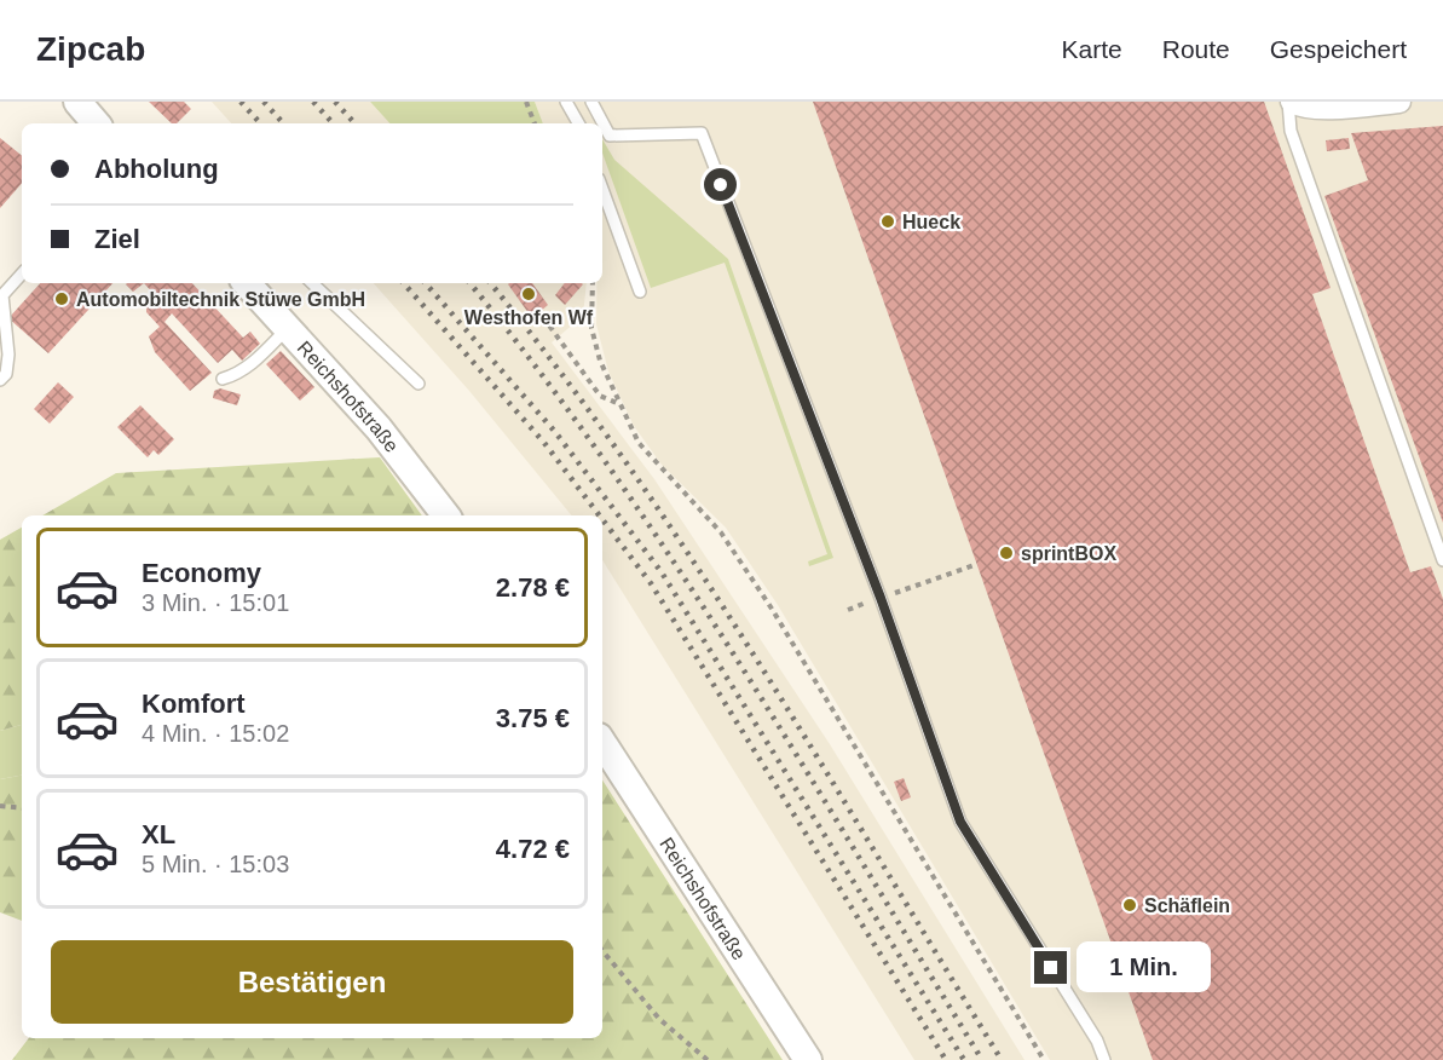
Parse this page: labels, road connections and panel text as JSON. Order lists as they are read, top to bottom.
{
  "streets": {
    "street": ["Reichshofstraße"]
  },
  "places": [
    "Hueck",
    "Westhofen Wf",
    "Automobiltechnik Stüwe GmbH",
    "sprintBOX",
    "Schäflein"
  ],
  "page": {
    "header": "Zipcab",
    "nav": ["Karte", "Route", "Gespeichert"],
    "banner": ["Abholung", "Ziel"],
    "list": [
      {
        "name": "Economy",
        "note": "3 Min. · 15:01",
        "value": "2.78 €"
      },
      {
        "name": "Komfort",
        "note": "4 Min. · 15:02",
        "value": "3.75 €"
      },
      {
        "name": "XL",
        "note": "5 Min. · 15:03",
        "value": "4.72 €"
      }
    ],
    "buttons": "Bestätigen",
    "bubble": "1 Min."
  }
}
